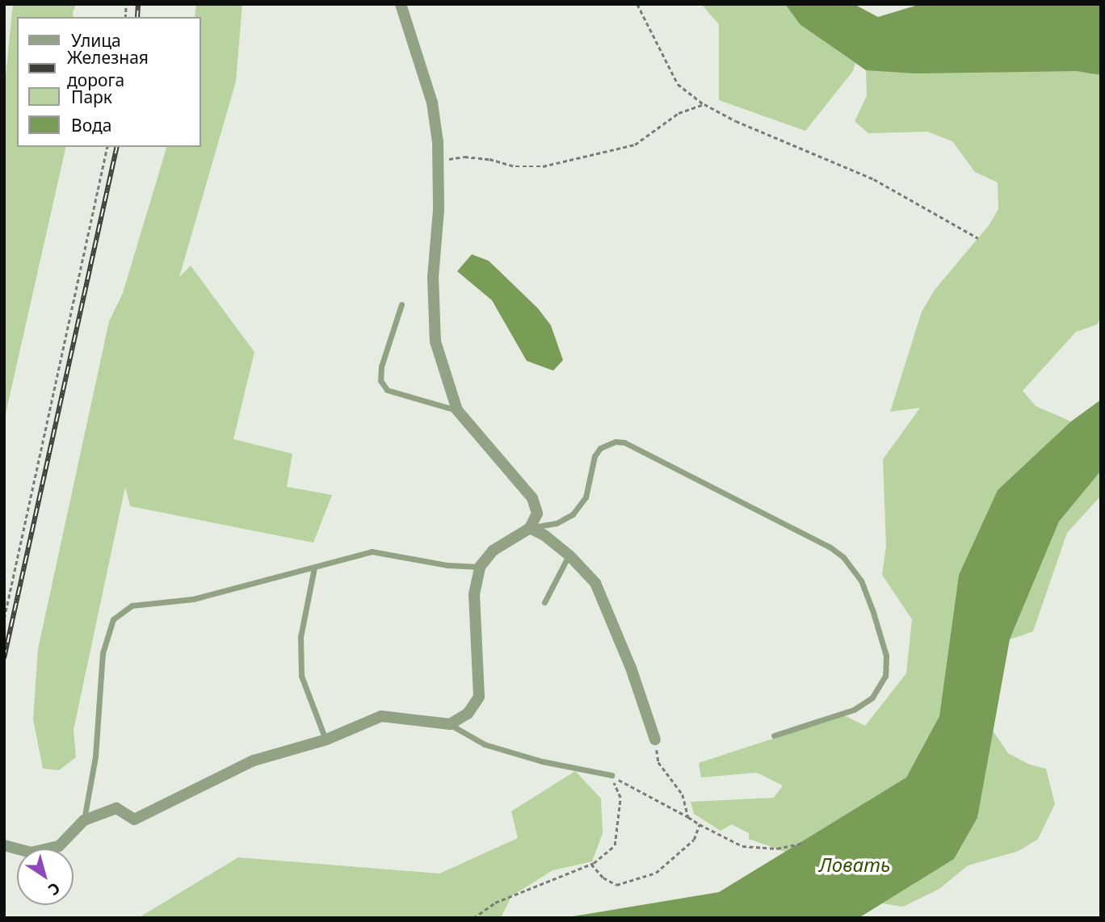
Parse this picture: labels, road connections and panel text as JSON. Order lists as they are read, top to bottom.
{
  "water": ["Ловать"],
  "legend": [
    "Улица",
    "Железная дорога",
    "Парк",
    "Вода"
  ],
  "north": "bottom right"
}
